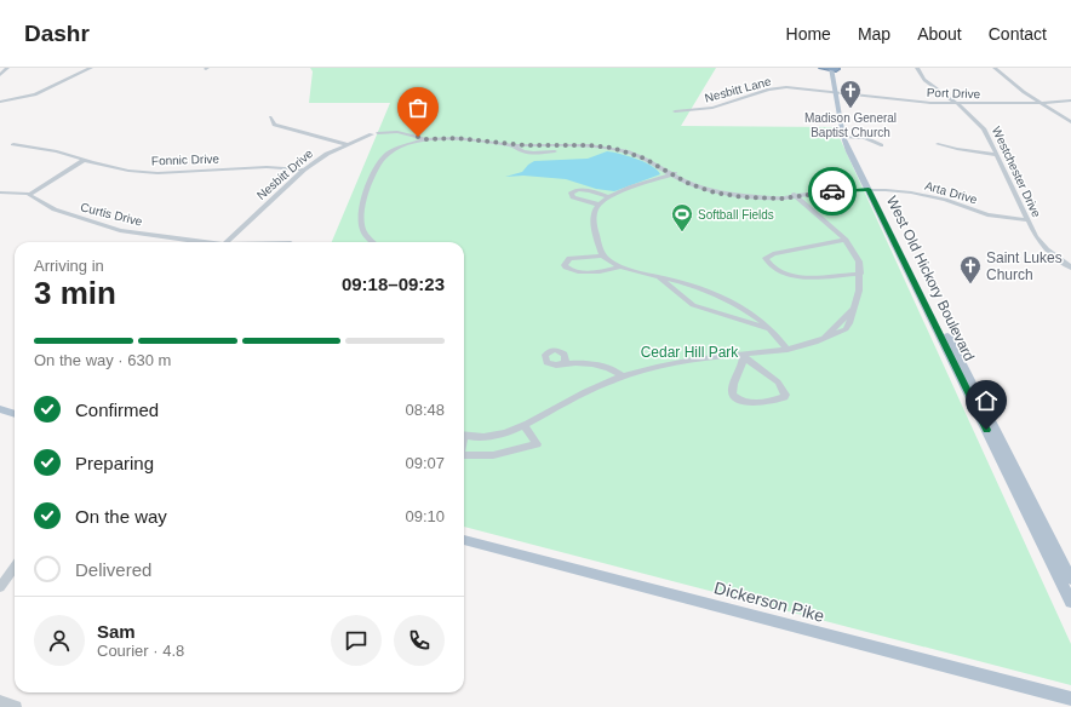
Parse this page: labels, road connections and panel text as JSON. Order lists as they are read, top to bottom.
{
  "streets": {
    "main road": ["West Old Hickory Boulevard", "Dickerson Pike"],
    "street": [
      "Nesbitt Lane",
      "Port Drive",
      "Fonnic Drive",
      "Westchester Drive",
      "Nesbitt Drive",
      "Arta Drive",
      "Curtis Drive"
    ]
  },
  "crossings": [
    ["Nesbitt Lane", "Port Drive"],
    ["Nesbitt Lane", "West Old Hickory Boulevard"],
    ["Port Drive", "Westchester Drive"],
    ["Port Drive", "West Old Hickory Boulevard"],
    ["Fonnic Drive", "Nesbitt Drive"],
    ["Westchester Drive", "Arta Drive"],
    ["Nesbitt Drive", "Arta Drive"],
    ["Nesbitt Drive", "West Old Hickory Boulevard"],
    ["Arta Drive", "West Old Hickory Boulevard"]
  ],
  "parks": ["Cedar Hill Park"],
  "places": {
    "church": ["Madison General Baptist Church", "Saint Lukes Church"],
    "sports": ["Softball Fields"]
  },
  "page": {
    "header": "Dashr",
    "nav": [
      "Home",
      "Map",
      "About",
      "Contact"
    ],
    "heading": ["3 min", "Arriving in", "09:18–09:23"],
    "panel": ["Sam", "Courier · 4.8"],
    "bar": "On the way · 630 m",
    "list": [
      ["Confirmed", "08:48"],
      ["Preparing", "09:07"],
      ["On the way", "09:10"],
      "Delivered"
    ]
  }
}
